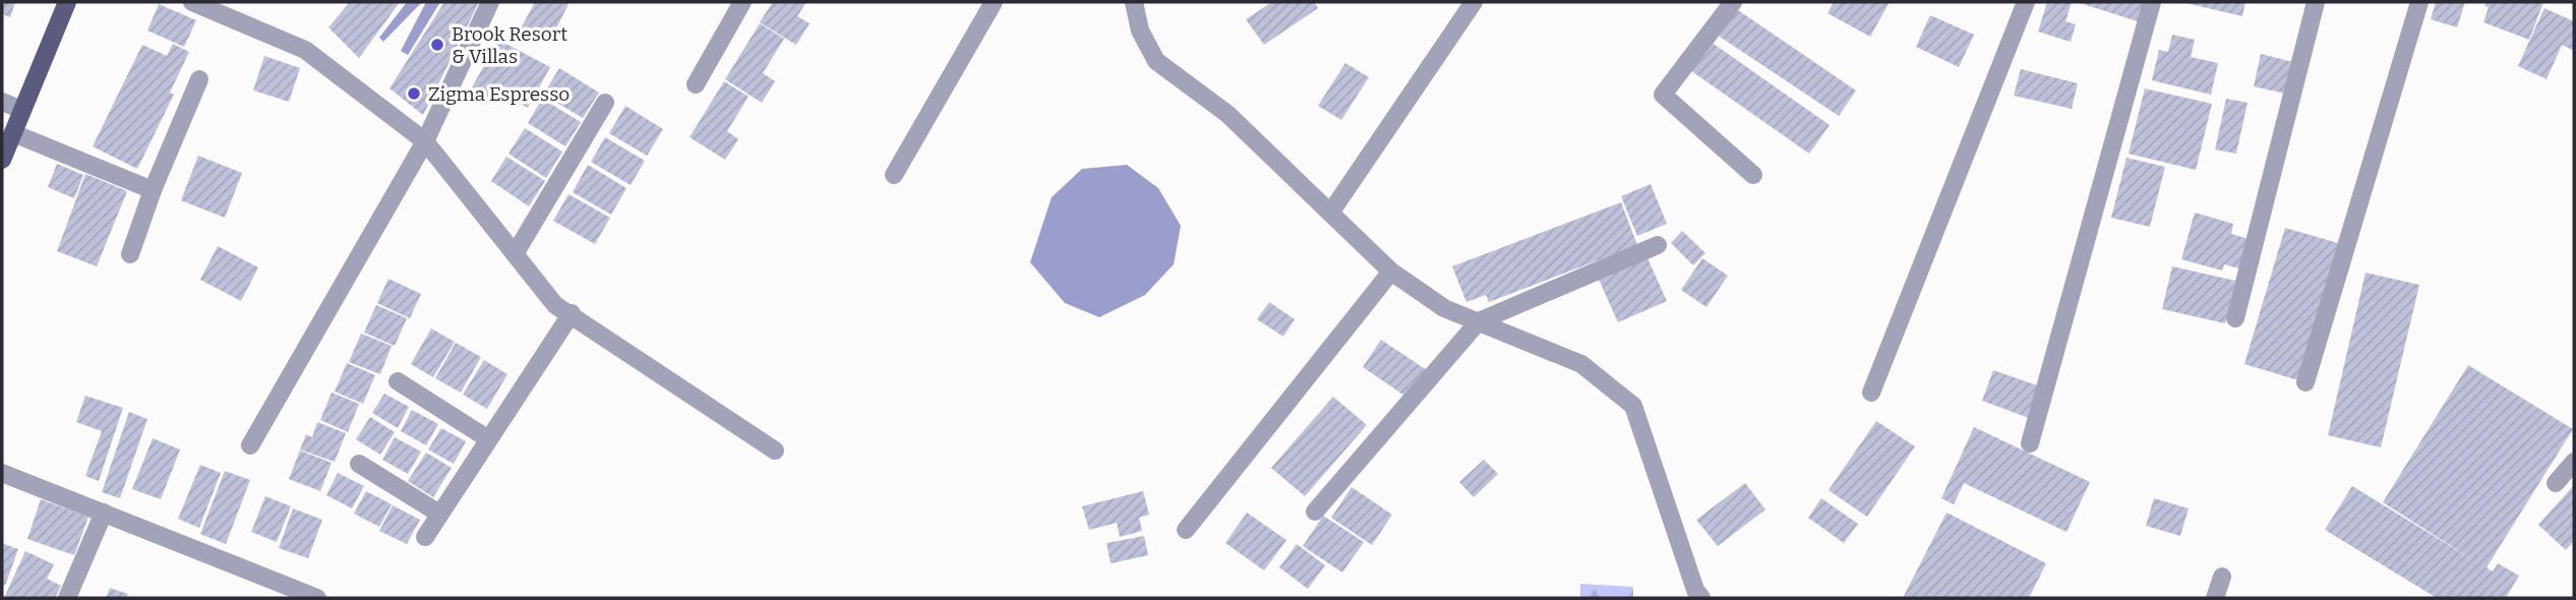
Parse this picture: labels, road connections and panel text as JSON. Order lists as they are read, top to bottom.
{
  "places": ["Brook Resort & Villas", "Zigma Espresso"]
}
